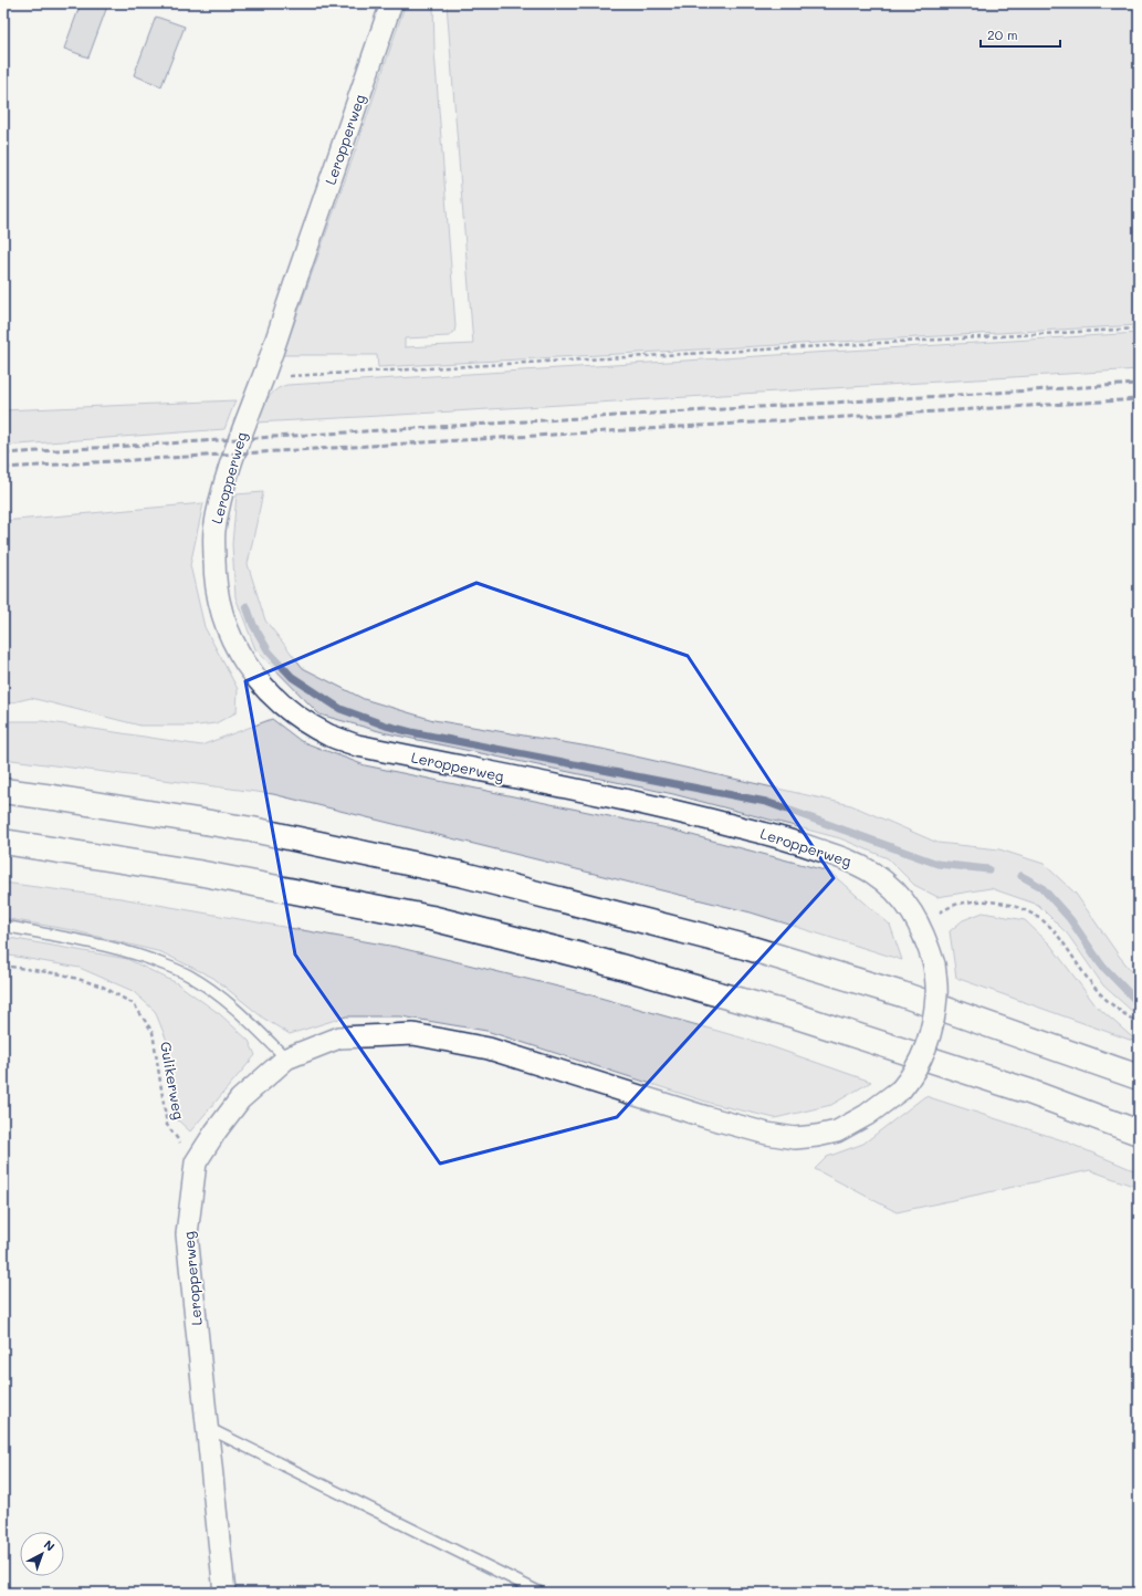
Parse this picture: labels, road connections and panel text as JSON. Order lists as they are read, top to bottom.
{
  "streets": {
    "street": ["Leropperweg"],
    "path": ["Gulikerweg"]
  },
  "crossings": [
    ["Leropperweg", "Gulikerweg"]
  ],
  "scale_bar": "20 m",
  "north": "top right"
}
